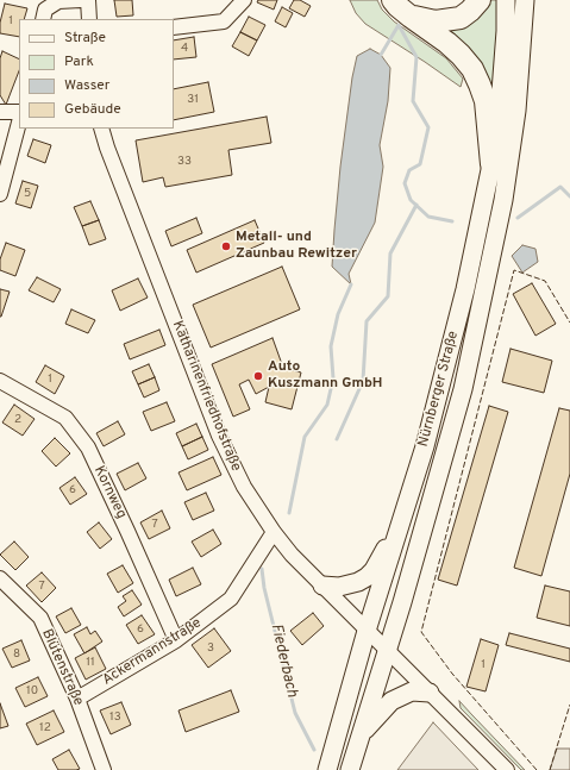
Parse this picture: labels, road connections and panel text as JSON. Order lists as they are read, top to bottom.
{
  "streets": {
    "main road": ["Nürnberger Straße"],
    "street": [
      "Katharinenfriedhofstraße",
      "Kornweg",
      "Ackermannstraße",
      "Blütenstraße"
    ]
  },
  "crossings": [
    ["Nürnberger Straße", "Katharinenfriedhofstraße"],
    ["Katharinenfriedhofstraße", "Ackermannstraße"],
    ["Kornweg", "Ackermannstraße"],
    ["Ackermannstraße", "Blütenstraße"]
  ],
  "water": ["Fiederbach"],
  "places": ["Metall- und Zaunbau Rewitzer", "Auto Kuszmann GmbH"],
  "house_numbers": [
    "1",
    "4",
    "31",
    "33",
    "5",
    "1",
    "2",
    "6",
    "7",
    "7",
    "6",
    "3",
    "8",
    "11",
    "1",
    "10",
    "13",
    "12"
  ],
  "legend": [
    "Straße",
    "Park",
    "Wasser",
    "Gebäude"
  ]
}
